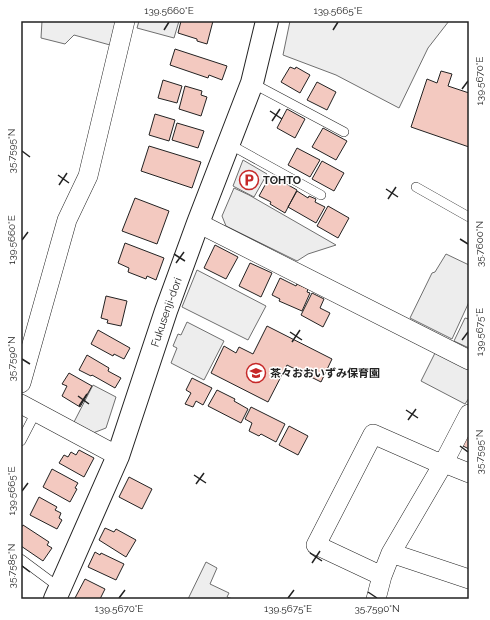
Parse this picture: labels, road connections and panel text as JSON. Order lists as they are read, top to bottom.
{
  "streets": {
    "street": ["Fukusenji-dori"]
  },
  "places": {
    "parking": ["TOHTO"],
    "school or university": ["茶々おおいずみ保育園"]
  },
  "coordinates": [
    "139.5660°E",
    "139.5665°E",
    "139.5670°E",
    "35.7595°N",
    "35.7600°N",
    "139.5675°E",
    "35.7590°N",
    "35.7585°N"
  ]
}
